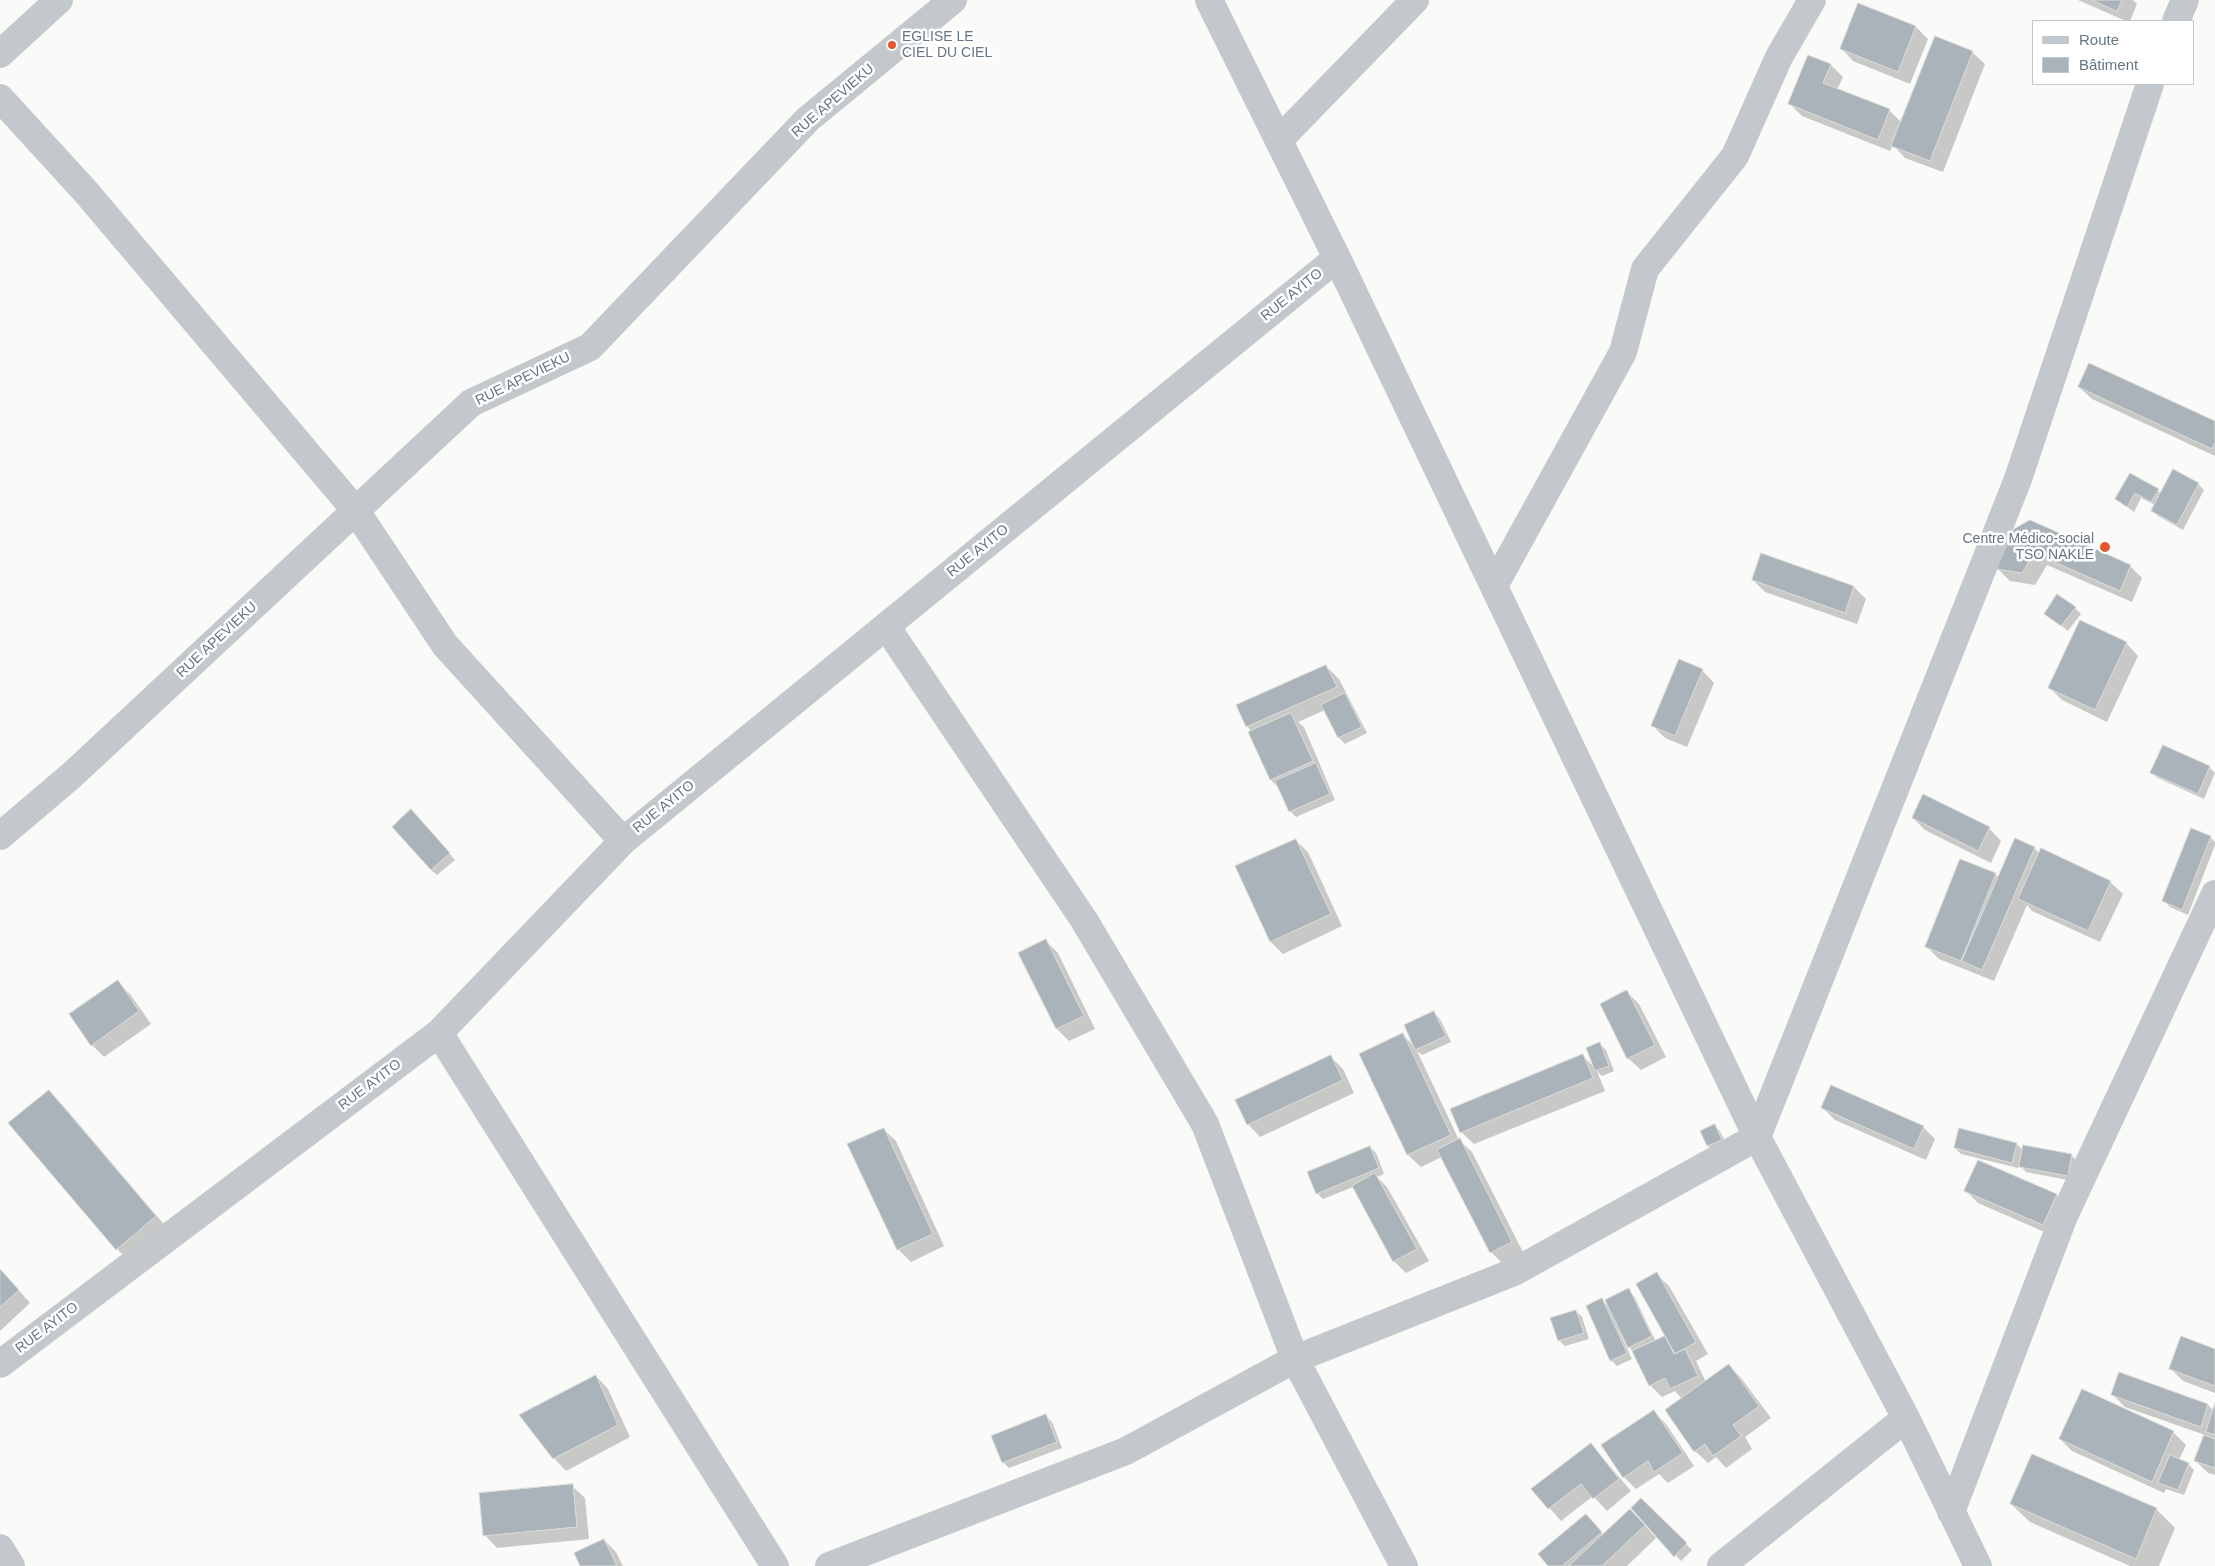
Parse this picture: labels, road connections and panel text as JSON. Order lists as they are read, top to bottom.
{
  "streets": {
    "street": ["RUE APEVIEKU", "RUE AYITO"]
  },
  "places": ["EGLISE LE CIEL DU CIEL", "Centre Médico-social TSO NAKLE"],
  "legend": ["Route", "Bâtiment"]
}
